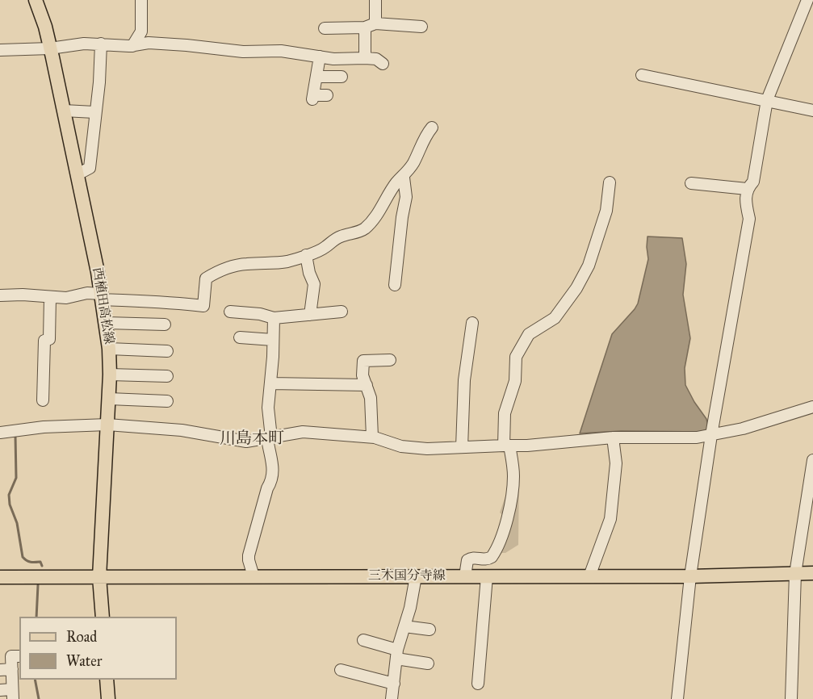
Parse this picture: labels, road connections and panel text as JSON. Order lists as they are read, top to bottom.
{
  "streets": {
    "main road": ["西植田高松線", "三木国分寺線"]
  },
  "crossings": [
    ["西植田高松線", "三木国分寺線"]
  ],
  "districts": ["川島本町"],
  "legend": ["Road", "Water"]
}
